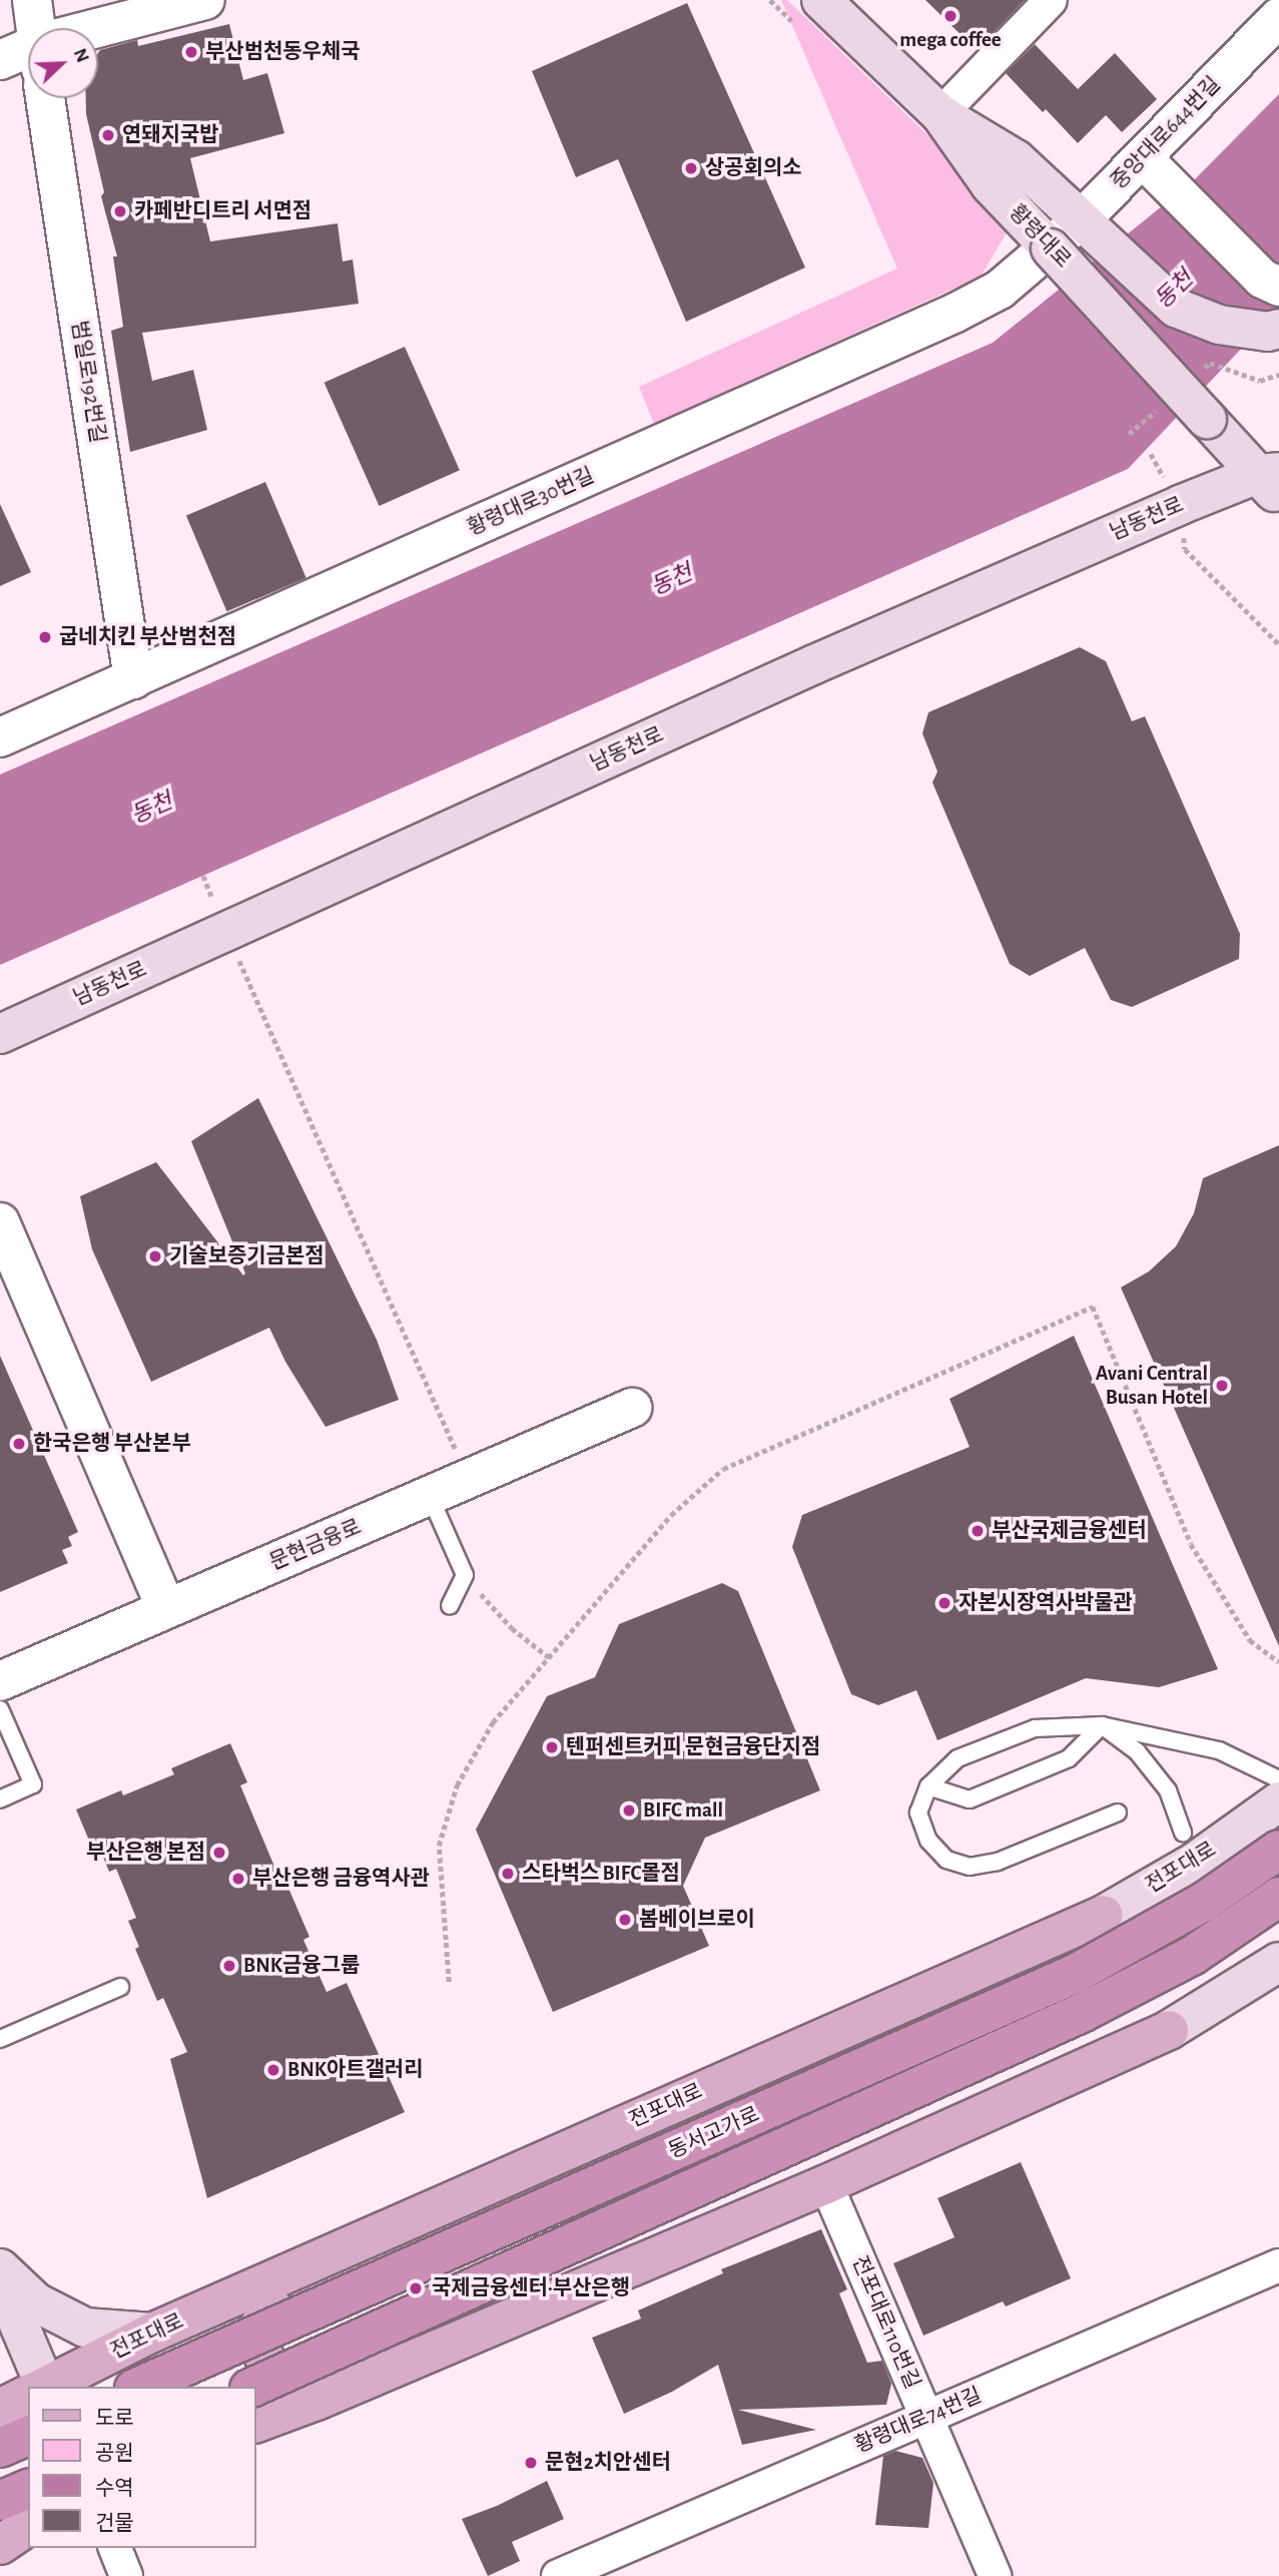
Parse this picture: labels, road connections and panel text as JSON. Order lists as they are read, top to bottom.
{
  "streets": {
    "highway": ["동서고가로"],
    "main road": ["황령대로", "남동천로", "전포대로"],
    "street": [
      "중앙대로644번길",
      "범일로192번길",
      "황령대로30번길",
      "문현금융로",
      "전포대로110번길",
      "황령대로74번길"
    ]
  },
  "crossings": [
    ["중앙대로644번길", "황령대로"],
    ["중앙대로644번길", "황령대로30번길"],
    ["황령대로", "황령대로30번길"],
    ["황령대로", "남동천로"],
    ["범일로192번길", "황령대로30번길"],
    ["전포대로110번길", "황령대로74번길"]
  ],
  "water": ["동천"],
  "places": [
    "mega coffee",
    "부산범천동우체국",
    "연돼지국밥",
    "상공회의소",
    "카페반디트리 서면점",
    "굽네치킨 부산범천점",
    "기술보증기금본점",
    "Avani Central Busan Hotel",
    "한국은행 부산본부",
    "부산국제금융센터",
    "자본시장역사박물관",
    "텐퍼센트커피 문현금융단지점",
    "BIFC mall",
    "부산은행 본점",
    "스타벅스 BIFC몰점",
    "부산은행 금융역사관",
    "봄베이브로이",
    "BNK금융그룹",
    "BNK아트갤러리",
    "국제금융센터·부산은행",
    "문현2치안센터"
  ],
  "legend": [
    "도로",
    "공원",
    "수역",
    "건물"
  ],
  "north": "top right"
}
